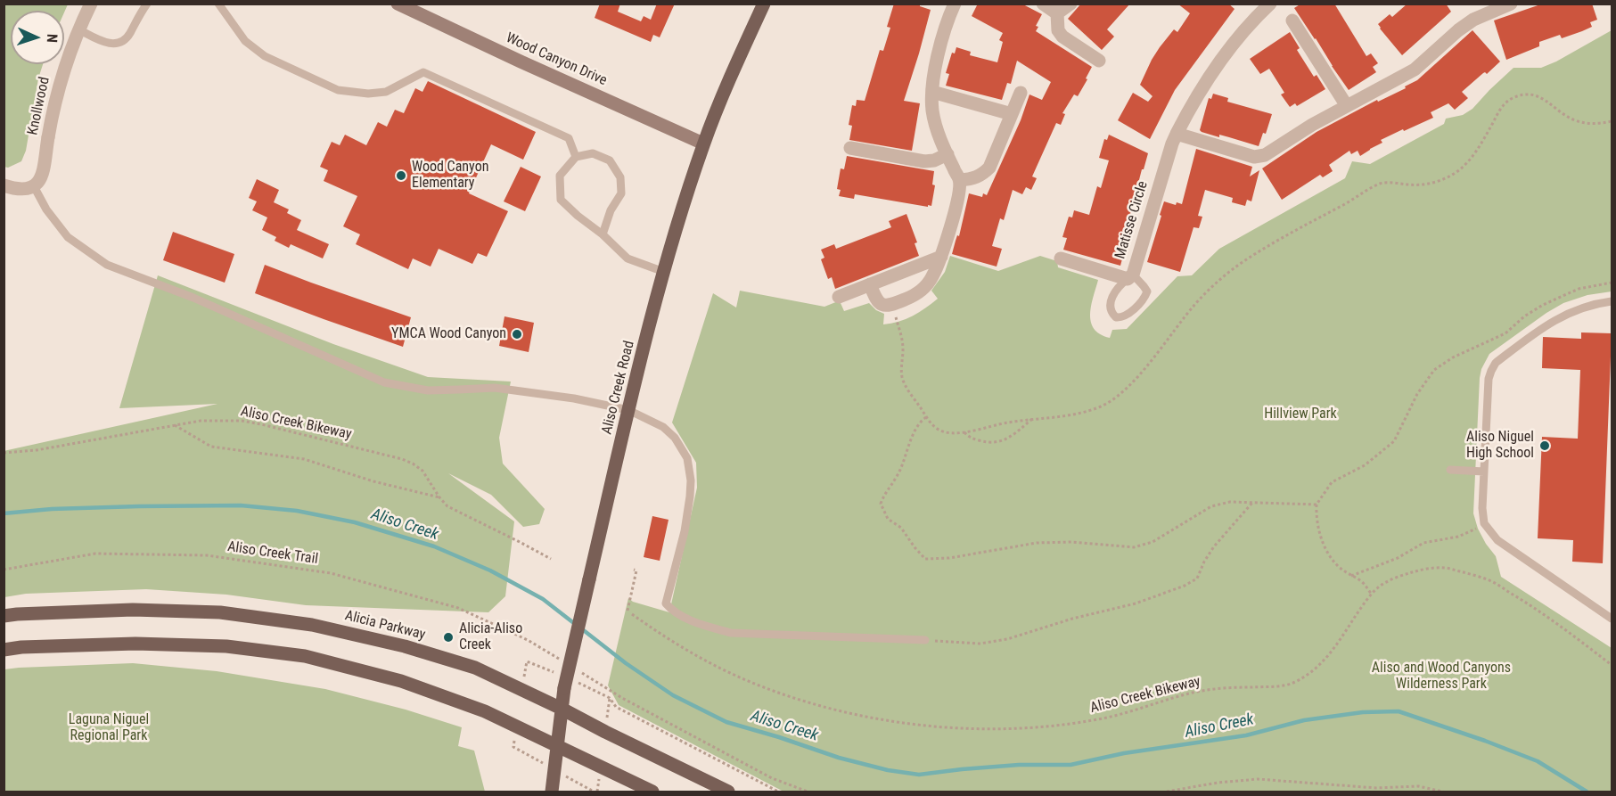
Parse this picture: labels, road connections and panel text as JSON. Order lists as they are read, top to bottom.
{
  "streets": {
    "main road": ["Wood Canyon Drive", "Aliso Creek Road", "Alicia Parkway"],
    "street": ["Knollwood", "Matisse Circle"],
    "path": ["Aliso Creek Bikeway", "Aliso Creek Trail"]
  },
  "crossings": [
    ["Wood Canyon Drive", "Aliso Creek Road"],
    ["Aliso Creek Road", "Alicia Parkway"]
  ],
  "water": ["Aliso Creek"],
  "parks": ["Hillview Park", "Aliso and Wood Canyons Wilderness Park", "Laguna Niguel Regional Park"],
  "places": [
    "Wood Canyon Elementary",
    "YMCA Wood Canyon",
    "Aliso Niguel High School",
    "Alicia-Aliso Creek"
  ],
  "north": "right"
}
